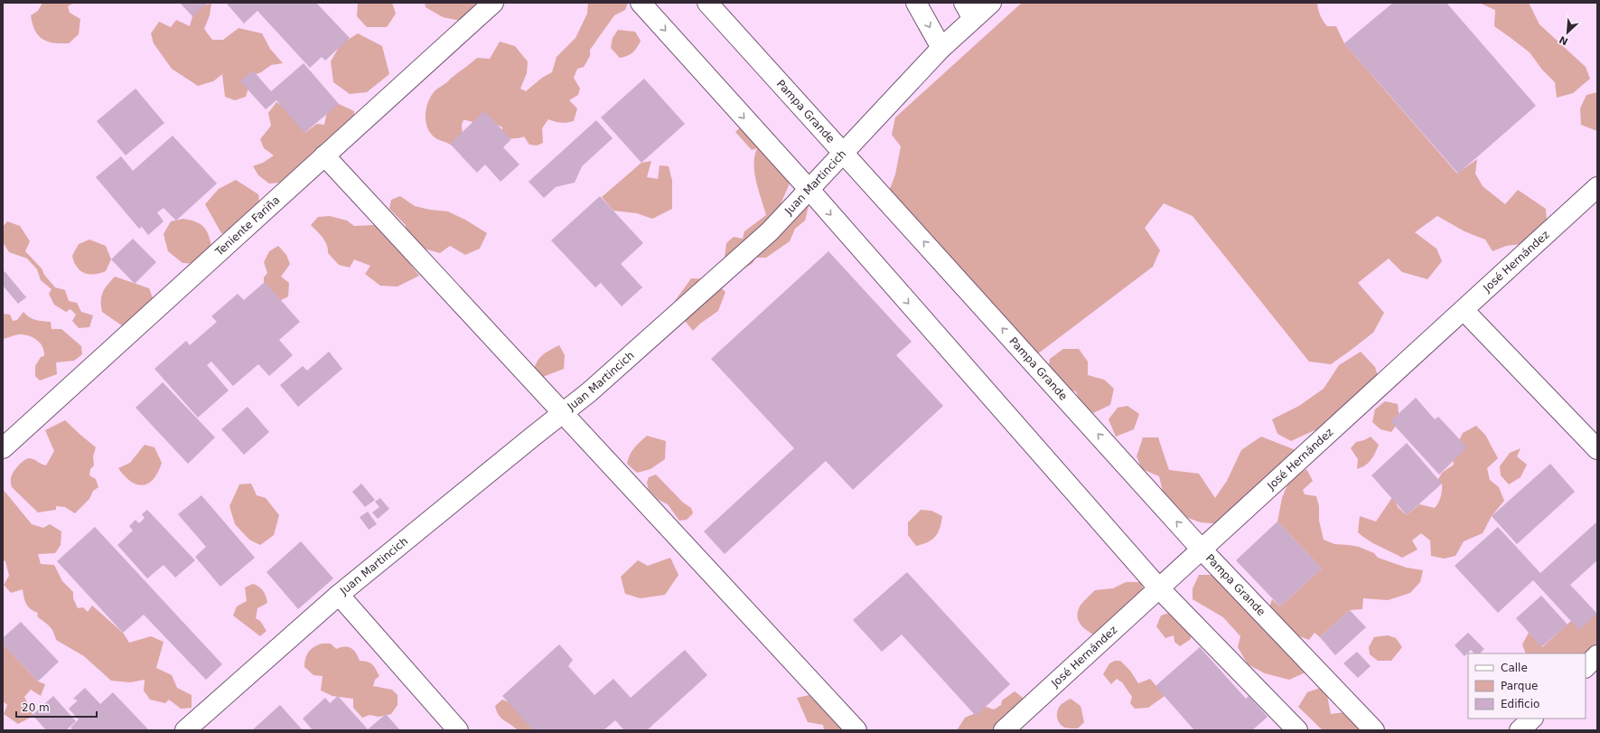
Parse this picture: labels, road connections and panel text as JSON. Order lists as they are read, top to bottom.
{
  "streets": {
    "street": [
      "Pampa Grande",
      "Juan Martincich",
      "Teniente Fariña",
      "José Hernández"
    ]
  },
  "crossings": [
    ["Pampa Grande", "Juan Martincich"],
    ["Pampa Grande", "José Hernández"]
  ],
  "legend": ["Calle", "Parque", "Edificio"],
  "scale_bar": "20 m",
  "north": "bottom left"
}
